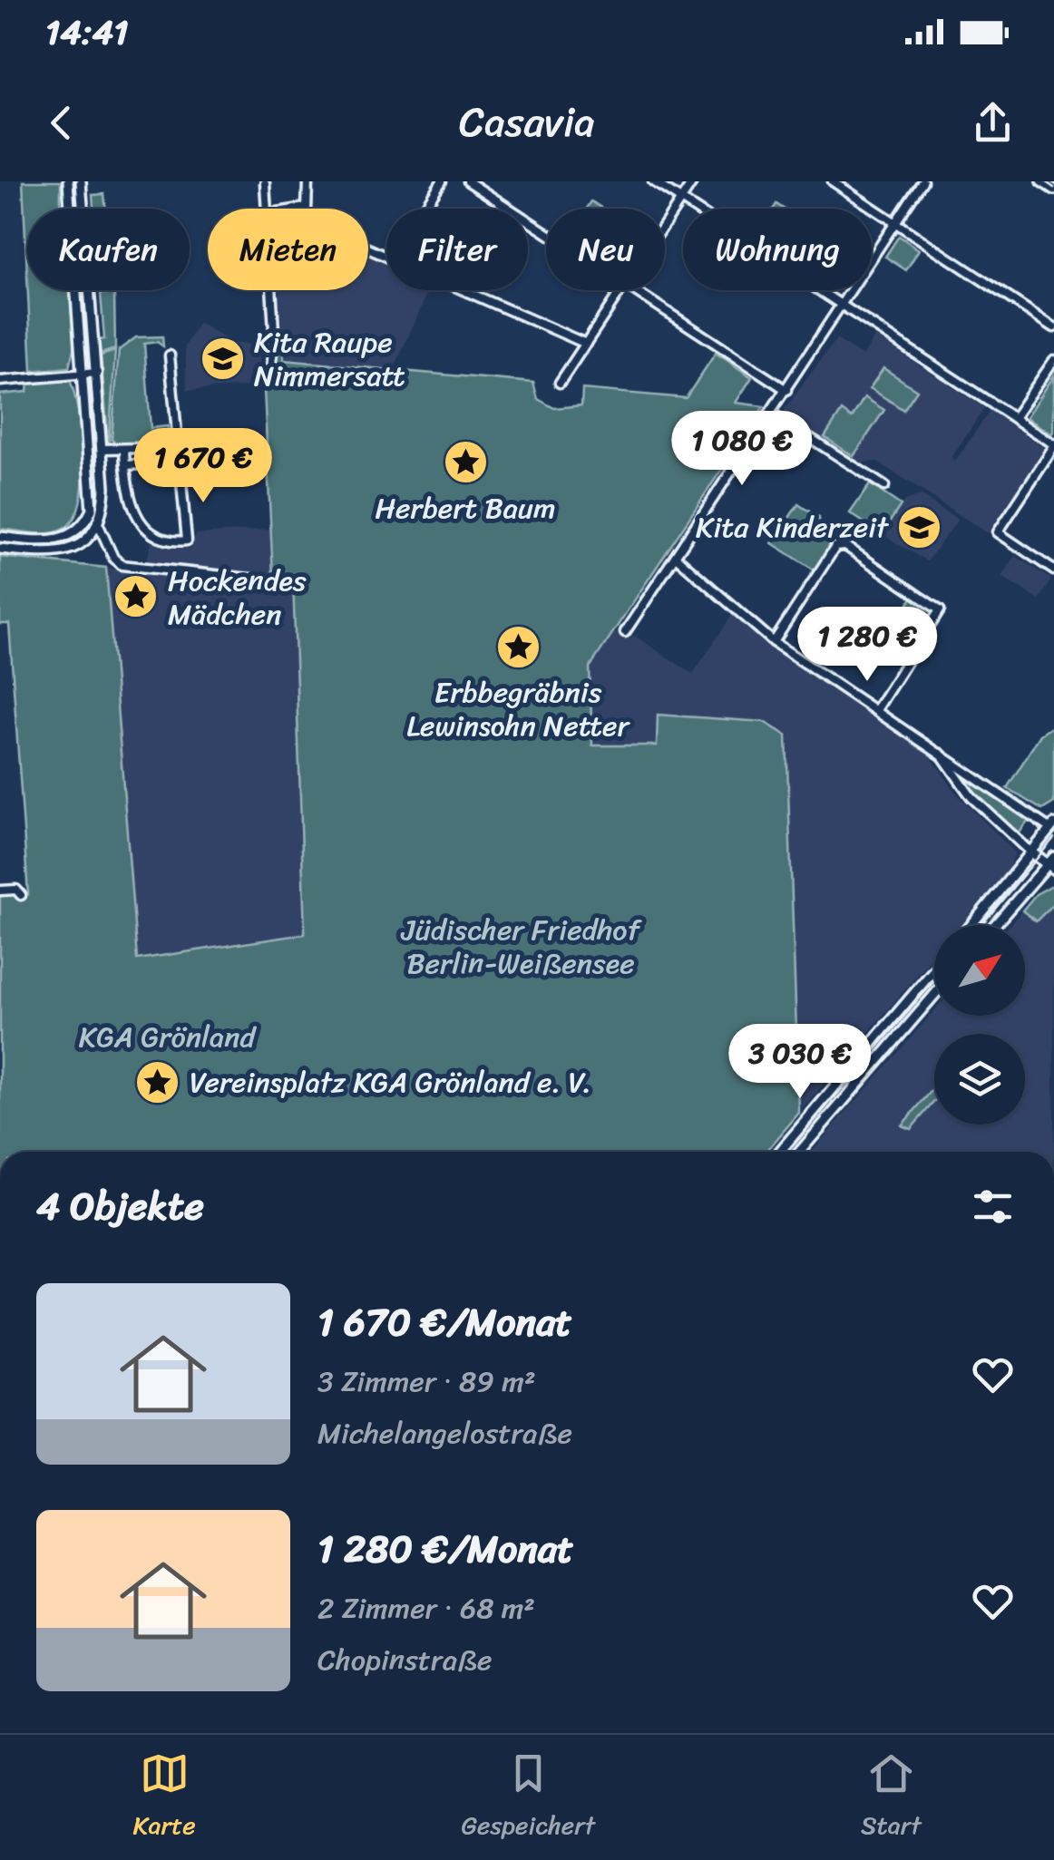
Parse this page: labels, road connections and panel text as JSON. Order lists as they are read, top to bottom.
{
  "parks": ["Jüdischer Friedhof Berlin-Weißensee", "KGA Grönland"],
  "places": {
    "school or university": ["Kita Raupe Nimmersatt", "Kita Kinderzeit"],
    "place": [
      "Herbert Baum",
      "Hockendes Mädchen",
      "Erbbegräbnis Lewinsohn Netter",
      "Vereinsplatz KGA Grönland e. V."
    ]
  },
  "north": "top right",
  "page": {
    "status": "14:41",
    "header": "Casavia",
    "chip": [
      "Kaufen",
      "Mieten",
      "Filter",
      "Neu",
      "Wohnung"
    ],
    "price": [
      "1 080 €",
      "1 670 €",
      "1 280 €",
      "3 030 €"
    ],
    "heading": "4 Objekte",
    "list": [
      {
        "name": "1 670 €/Monat",
        "note": "3 Zimmer · 89 m² · Michelangelostraße"
      },
      {
        "name": "1 280 €/Monat",
        "note": "2 Zimmer · 68 m² · Chopinstraße"
      }
    ],
    "tabs": ["Karte", "Gespeichert", "Start"]
  }
}
